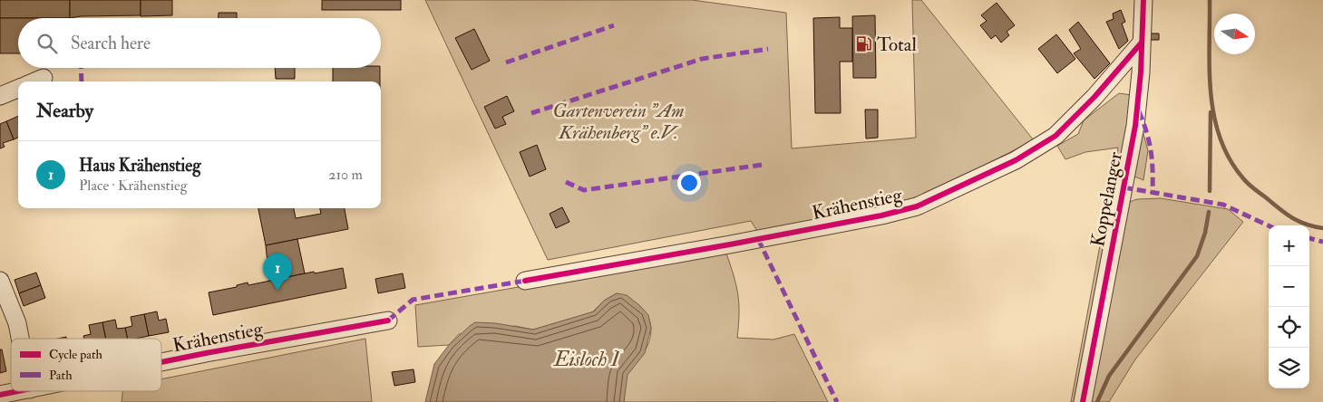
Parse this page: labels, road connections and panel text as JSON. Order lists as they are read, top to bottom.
{
  "streets": {
    "street": ["Koppelanger", "Krähenstieg"]
  },
  "crossings": [
    ["Koppelanger", "Krähenstieg"]
  ],
  "water": ["Eisloch I"],
  "parks": ["Gartenverein \"Am Krähenberg\" e.V."],
  "places": {
    "fuel station": ["Total"]
  },
  "legend": ["Cycle path", "Path"],
  "north": "right",
  "page": {
    "search": "Search here",
    "heading": "Nearby",
    "list": [
      {
        "mark": "1",
        "name": "Haus Krähenstieg",
        "note": "Place · Krähenstieg",
        "value": "210 m"
      }
    ],
    "map_buttons": ["+", "−"],
    "pins": "1"
  }
}
